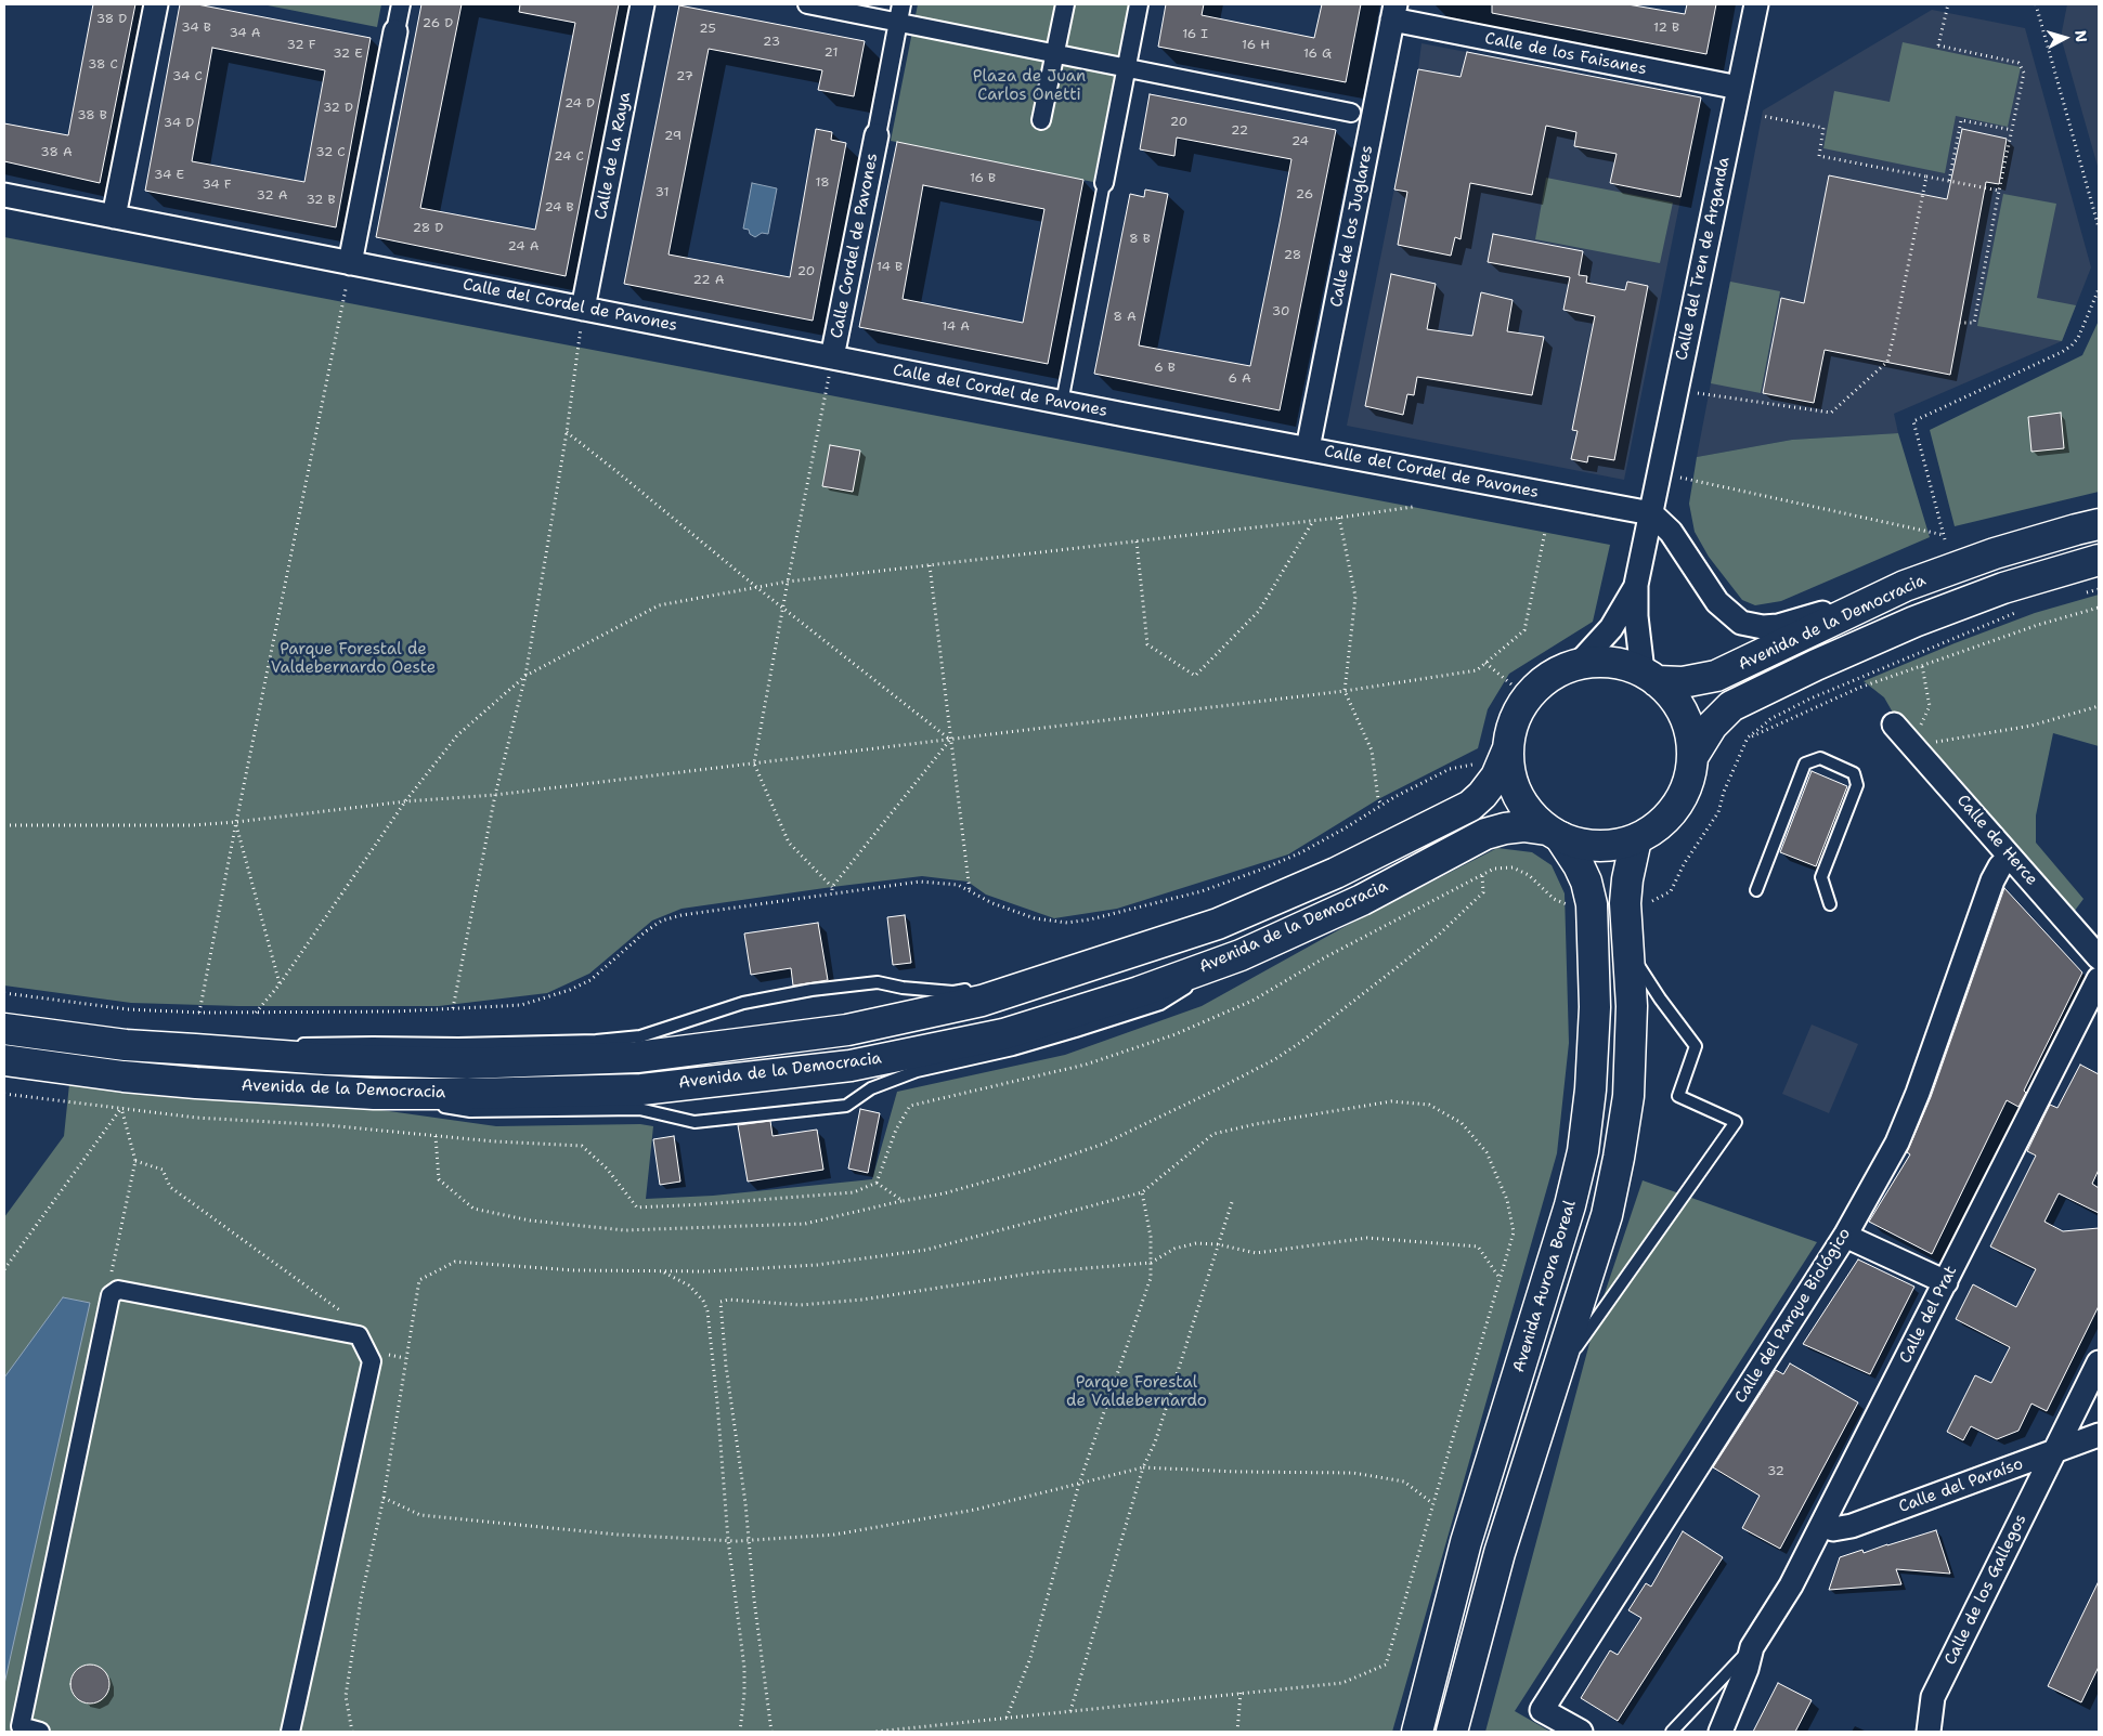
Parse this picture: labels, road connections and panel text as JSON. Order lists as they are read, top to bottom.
{
  "streets": {
    "main road": ["Avenida de la Democracia", "Avenida Aurora Boreal"],
    "street": [
      "Calle de los Faisanes",
      "Calle de la Raya",
      "Calle de los Juglares",
      "Calle Cordel de Pavones",
      "Calle del Tren de Arganda",
      "Calle del Cordel de Pavones",
      "Calle de Herce",
      "Calle del Prat",
      "Calle del Parque Biológico",
      "Calle del Paraíso",
      "Calle de los Gallegos"
    ]
  },
  "crossings": [
    ["Calle de los Faisanes", "Calle de los Juglares"],
    ["Calle de los Faisanes", "Calle del Tren de Arganda"],
    ["Calle de la Raya", "Calle del Cordel de Pavones"],
    ["Calle de los Juglares", "Calle del Cordel de Pavones"],
    ["Calle Cordel de Pavones", "Calle del Cordel de Pavones"],
    ["Calle del Tren de Arganda", "Calle del Cordel de Pavones"],
    ["Calle del Tren de Arganda", "Avenida de la Democracia"],
    ["Calle del Tren de Arganda", "Avenida Aurora Boreal"],
    ["Avenida de la Democracia", "Avenida Aurora Boreal"],
    ["Calle de Herce", "Calle del Parque Biológico"],
    ["Calle del Prat", "Calle del Paraíso"],
    ["Calle del Paraíso", "Calle de los Gallegos"]
  ],
  "parks": ["Plaza de Juan Carlos Onetti", "Parque Forestal de Valdebernardo Oeste", "Parque Forestal de Valdebernardo"],
  "house_numbers": [
    "38 D",
    "26 D",
    "34 B",
    "12 B",
    "25",
    "34 A",
    "16 I",
    "23",
    "32 F",
    "16 H",
    "21",
    "32 E",
    "16 G",
    "38 C",
    "34 C",
    "27",
    "24 D",
    "32 D",
    "38 B",
    "20",
    "34 D",
    "22",
    "29",
    "24",
    "38 A",
    "32 C",
    "24 C",
    "34 E",
    "16 B",
    "18",
    "34 F",
    "31",
    "26",
    "32 A",
    "32 B",
    "24 B",
    "28 D",
    "8 B",
    "24 A",
    "28",
    "14 B",
    "20",
    "22 A",
    "30",
    "8 A",
    "14 A",
    "6 B",
    "6 A",
    "32"
  ],
  "north": "right"
}
